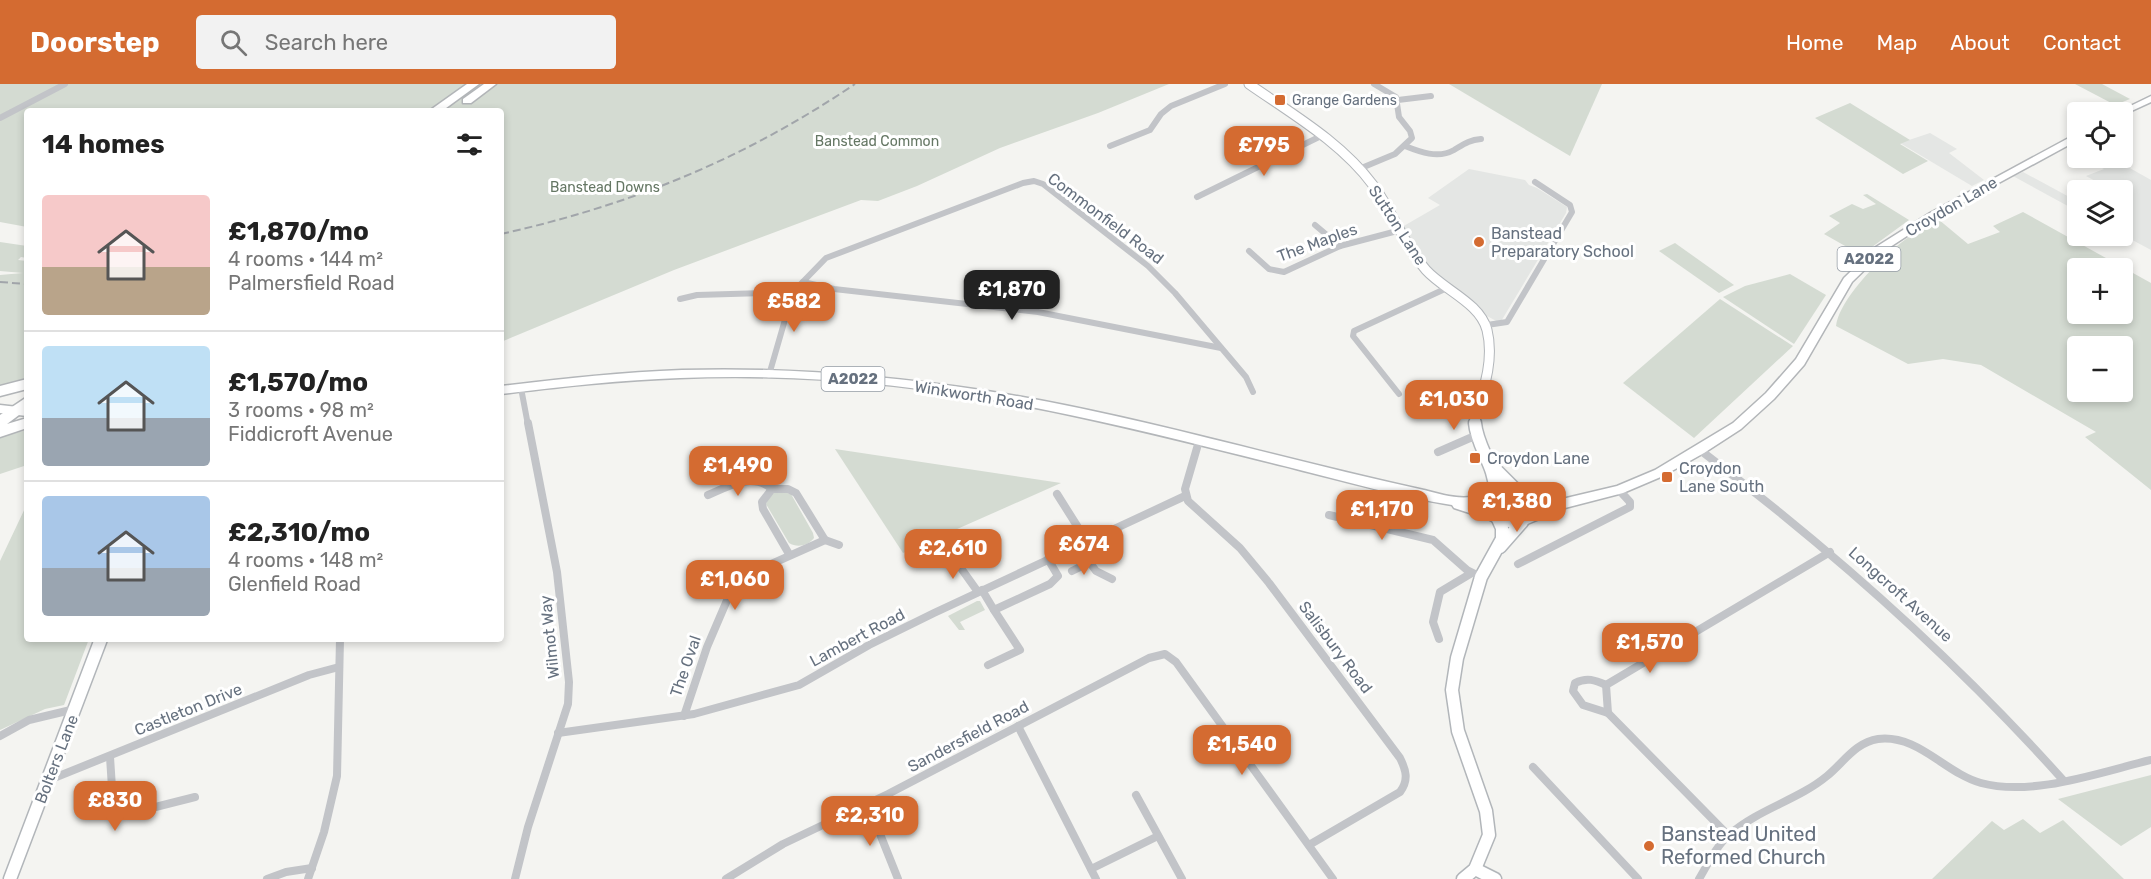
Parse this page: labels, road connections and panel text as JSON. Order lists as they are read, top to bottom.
{
  "streets": {
    "main road": [
      "Croydon Lane",
      "Sutton Lane",
      "A2022",
      "Winkworth Road",
      "Bolters Lane"
    ],
    "street": [
      "Commonfield Road",
      "The Maples",
      "Longcroft Avenue",
      "Wilmot Way",
      "Lambert Road",
      "Salisbury Road",
      "The Oval",
      "Castleton Drive",
      "Sandersfield Road"
    ]
  },
  "crossings": [
    ["Croydon Lane", "Winkworth Road"],
    ["Croydon Lane", "Longcroft Avenue"],
    ["Sutton Lane", "The Maples"],
    ["Winkworth Road", "Wilmot Way"],
    ["Wilmot Way", "Lambert Road"],
    ["Lambert Road", "Salisbury Road"],
    ["Lambert Road", "The Oval"],
    ["Salisbury Road", "Sandersfield Road"],
    ["Castleton Drive", "Bolters Lane"]
  ],
  "parks": ["Banstead Common", "Banstead Downs"],
  "places": {
    "transit": ["Grange Gardens", "Croydon Lane", "Croydon Lane South"],
    "other": ["Banstead Preparatory School", "Banstead United Reformed Church"]
  },
  "page": {
    "header": "Doorstep",
    "search": "Search here",
    "nav": [
      "Home",
      "Map",
      "About",
      "Contact"
    ],
    "map_buttons": ["+", "−"],
    "heading": "14 homes",
    "price": [
      "£795",
      "£1,870",
      "£582",
      "£1,030",
      "£1,490",
      "£1,380",
      "£1,170",
      "£674",
      "£2,610",
      "£1,060",
      "£1,570",
      "£1,540",
      "£830",
      "£2,310"
    ],
    "list": [
      {
        "name": "£1,870/mo",
        "note": "4 rooms · 144 m² · Palmersfield Road"
      },
      {
        "name": "£1,570/mo",
        "note": "3 rooms · 98 m² · Fiddicroft Avenue"
      },
      {
        "name": "£2,310/mo",
        "note": "4 rooms · 148 m² · Glenfield Road"
      }
    ]
  }
}
